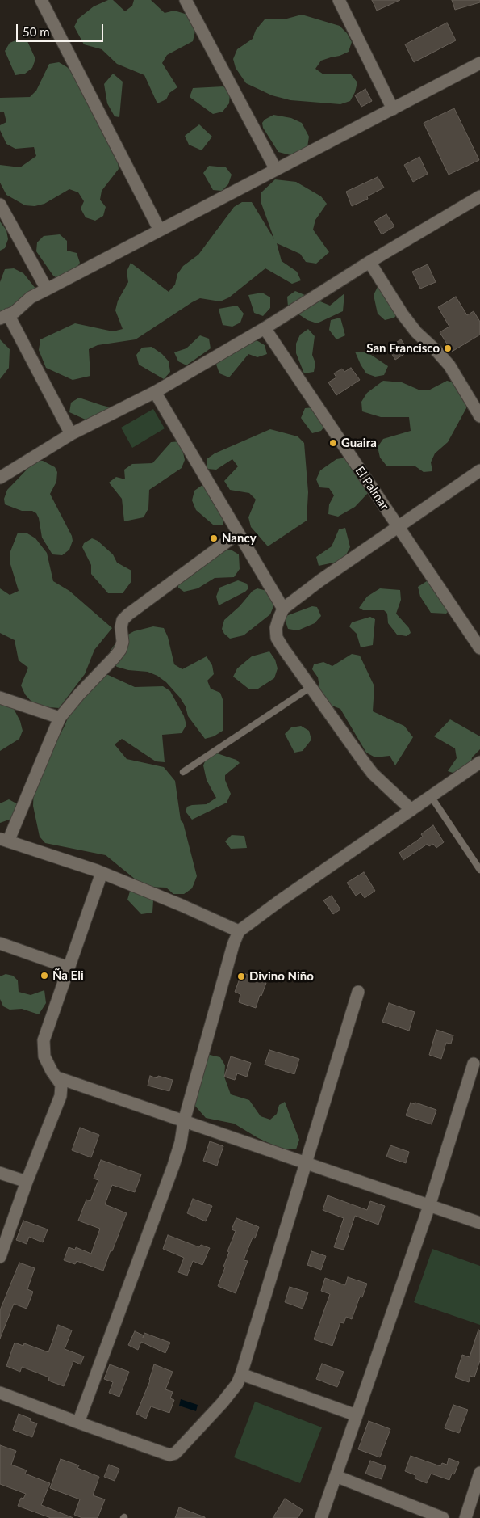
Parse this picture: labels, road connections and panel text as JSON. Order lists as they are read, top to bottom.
{
  "streets": {
    "street": ["El Palmar"]
  },
  "places": [
    "San Francisco",
    "Guaira",
    "Nancy",
    "Ña Eli",
    "Divino Niño"
  ],
  "scale_bar": "50 m"
}
